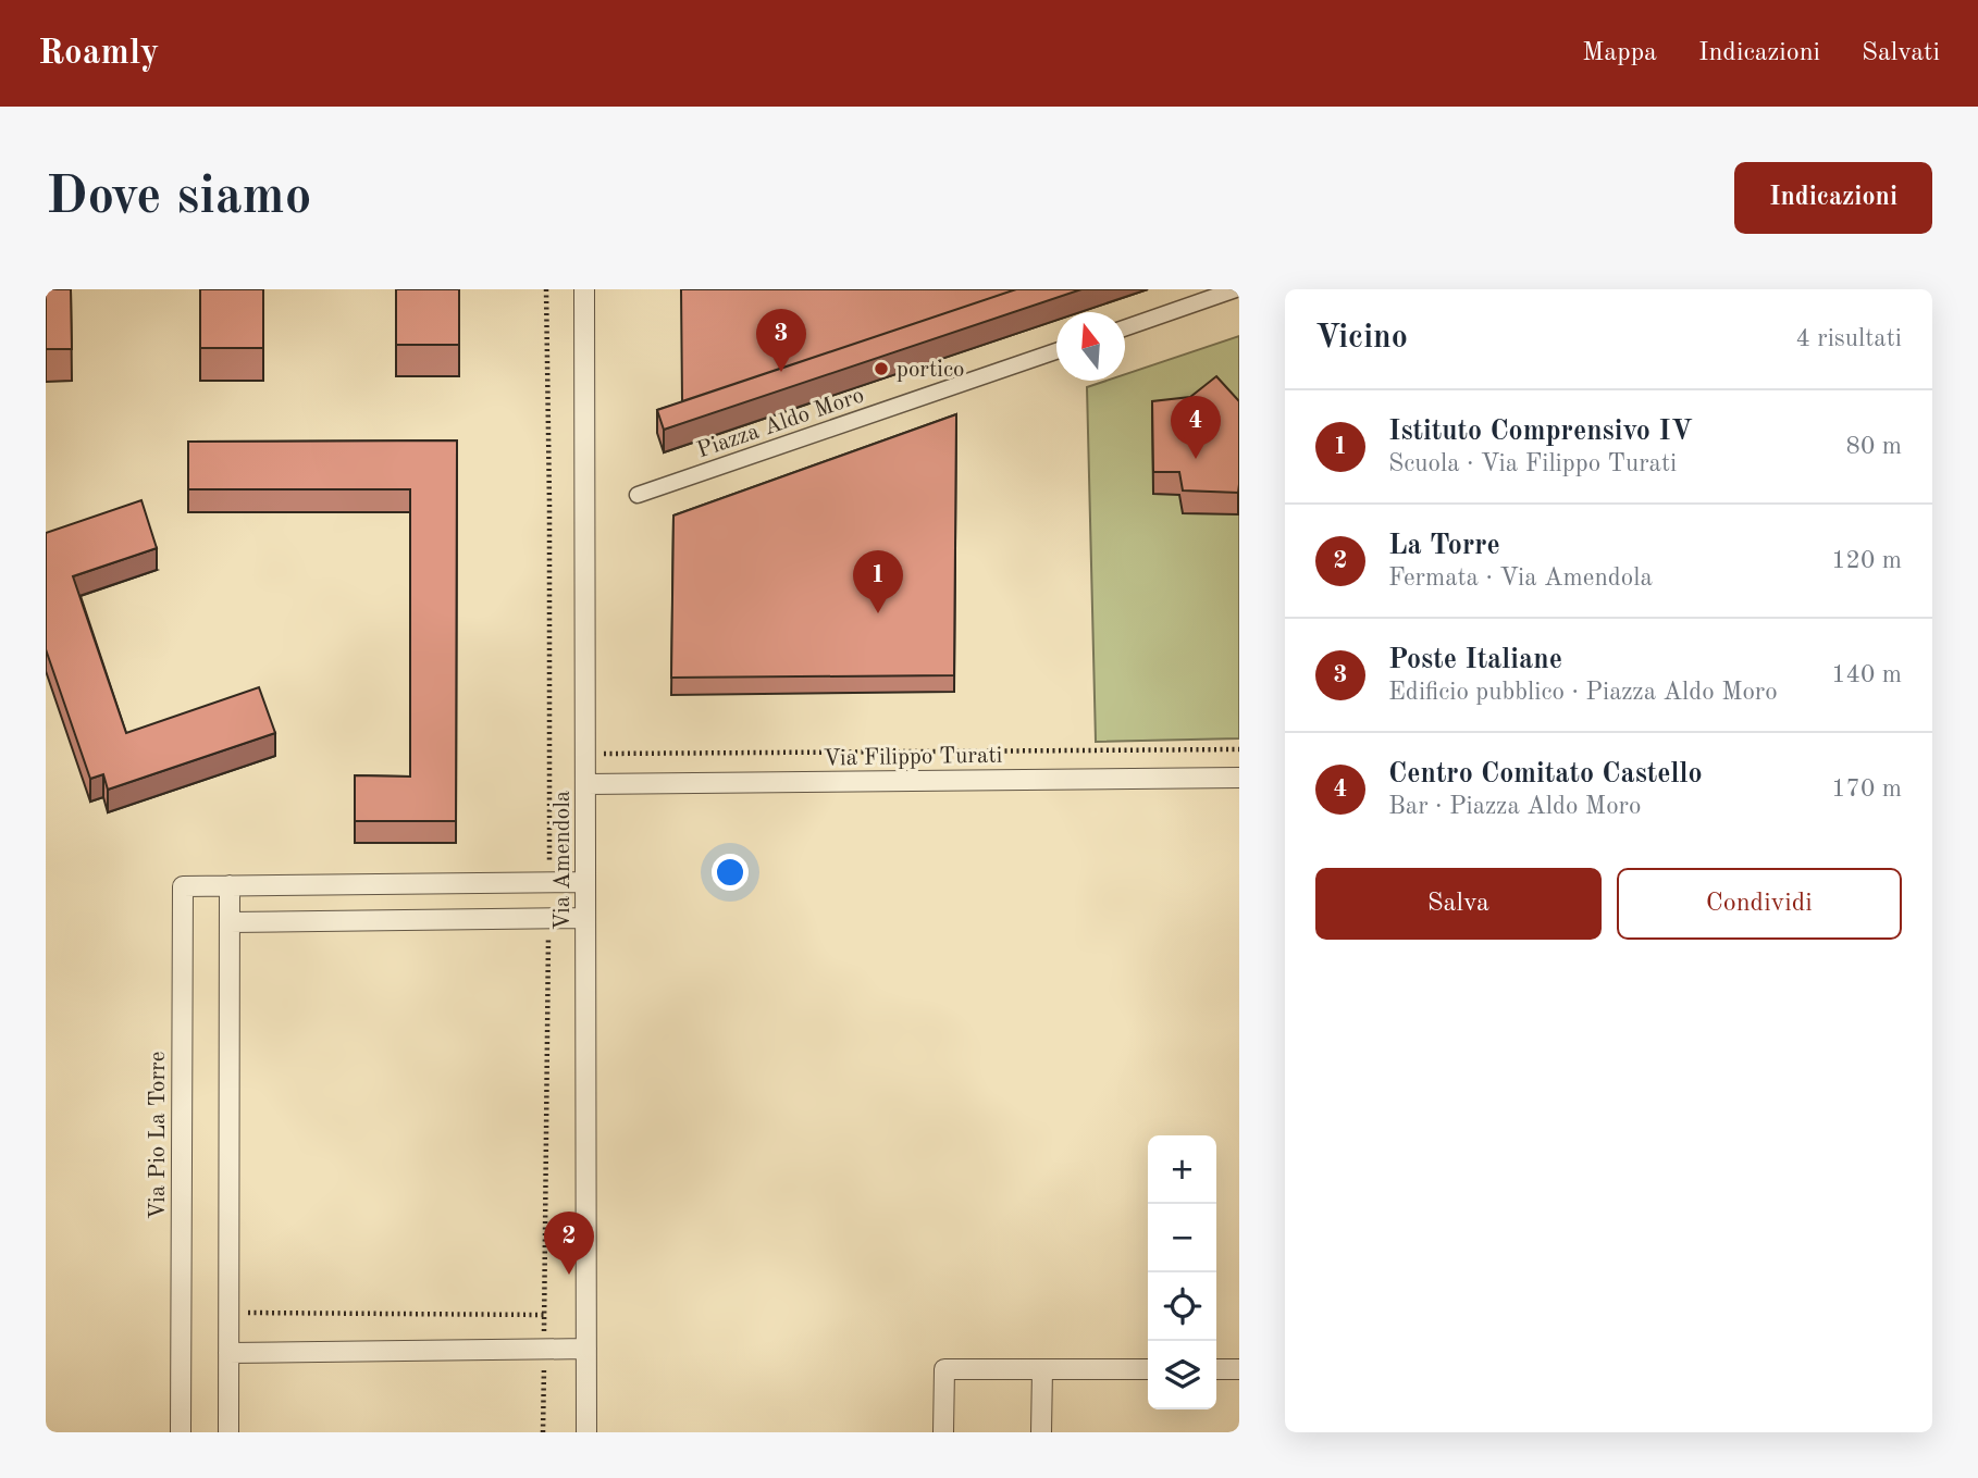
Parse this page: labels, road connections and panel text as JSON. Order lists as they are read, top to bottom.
{
  "streets": {
    "street": [
      "Piazza Aldo Moro",
      "Via Filippo Turati",
      "Via Amendola",
      "Via Pio La Torre"
    ]
  },
  "crossings": [
    ["Via Filippo Turati", "Via Amendola"],
    ["Via Amendola", "Via Pio La Torre"]
  ],
  "places": ["portico"],
  "north": "top",
  "page": {
    "header": "Roamly",
    "nav": ["Mappa", "Indicazioni", "Salvati"],
    "buttons": [
      "Indicazioni",
      ["Salva", "Condividi"]
    ],
    "title": "Dove siamo",
    "heading": ["Vicino", "4 risultati"],
    "pins": [
      "3",
      "4",
      "1",
      "2"
    ],
    "list": [
      {
        "mark": "1",
        "name": "Istituto Comprensivo IV",
        "note": "Scuola · Via Filippo Turati",
        "value": "80 m"
      },
      {
        "mark": "2",
        "name": "La Torre",
        "note": "Fermata · Via Amendola",
        "value": "120 m"
      },
      {
        "mark": "3",
        "name": "Poste Italiane",
        "note": "Edificio pubblico · Piazza Aldo Moro",
        "value": "140 m"
      },
      {
        "mark": "4",
        "name": "Centro Comitato Castello",
        "note": "Bar · Piazza Aldo Moro",
        "value": "170 m"
      }
    ],
    "map_buttons": ["+", "−"]
  }
}
